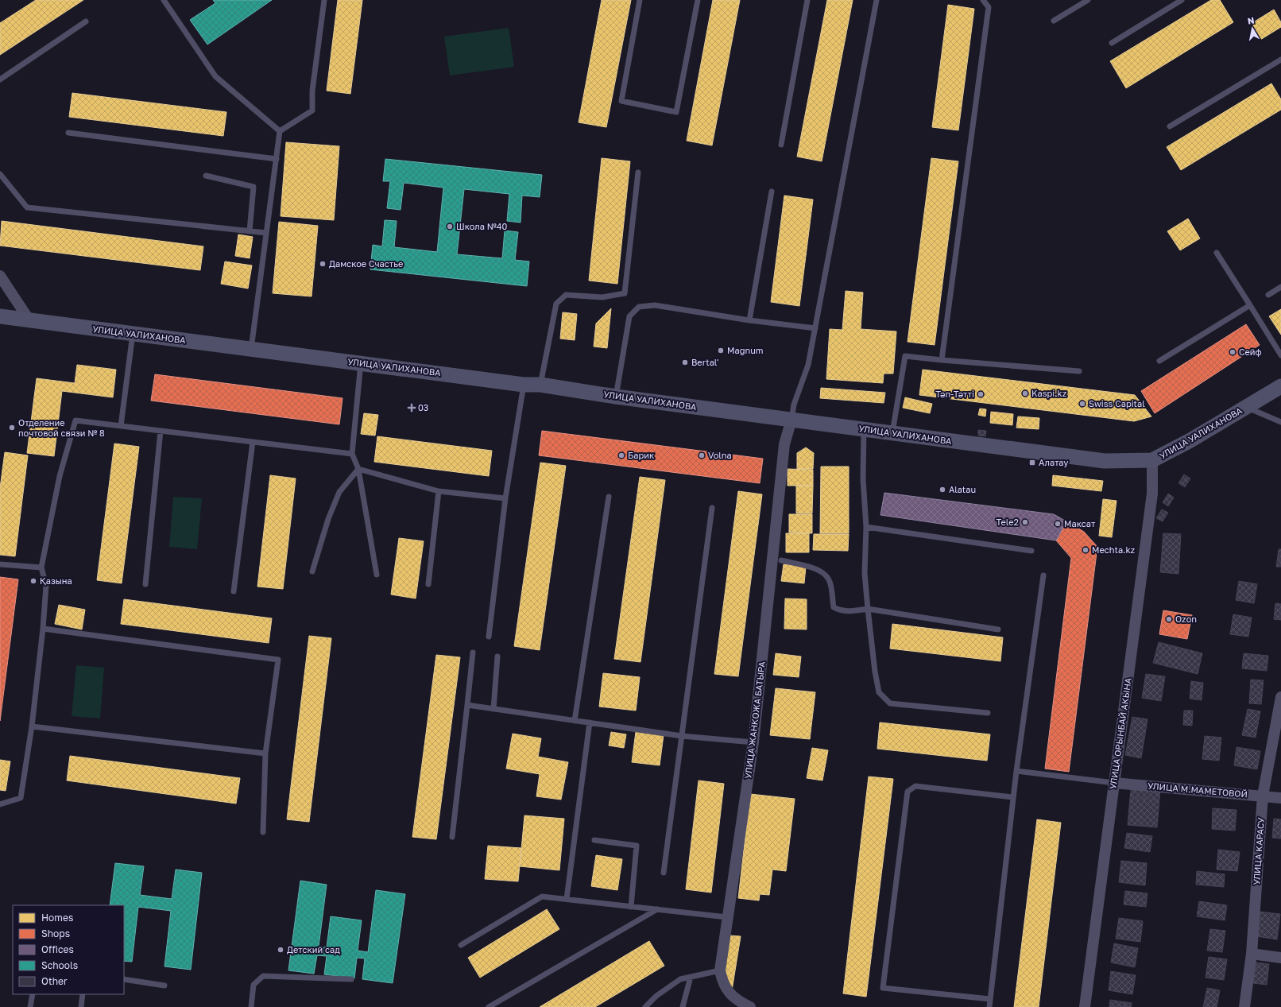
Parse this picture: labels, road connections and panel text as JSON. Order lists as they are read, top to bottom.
{
  "streets": {
    "main road": ["УЛИЦА УАЛИХАНОВА"],
    "street": [
      "УЛИЦА ЖАНКОЖА БАТЫРА",
      "УЛИЦА ОРЫНБАЙ АКЫНА",
      "УЛИЦА М.МАМЕТОВОЙ",
      "УЛИЦА КАРАСУ"
    ]
  },
  "crossings": [
    ["УЛИЦА УАЛИХАНОВА", "УЛИЦА ЖАНКОЖА БАТЫРА"],
    ["УЛИЦА УАЛИХАНОВА", "УЛИЦА ОРЫНБАЙ АКЫНА"],
    ["УЛИЦА ОРЫНБАЙ АКЫНА", "УЛИЦА М.МАМЕТОВОЙ"],
    ["УЛИЦА М.МАМЕТОВОЙ", "УЛИЦА КАРАСУ"]
  ],
  "places": {
    "other": [
      "Школа №40",
      "Дамское Счастье",
      "Magnum",
      "Сейф",
      "Bertal'",
      "Kaspi.kz",
      "Тәп-Тәтті",
      "Swiss Capital",
      "Отделение почтовой связи № 8",
      "Барик",
      "Volna",
      "Alatau",
      "Tele2",
      "Максат",
      "Mechta.kz",
      "Қазына",
      "Ozon",
      "Детский сад"
    ],
    "health": ["03"],
    "transit": ["Алатау"]
  },
  "legend": [
    "Homes",
    "Shops",
    "Offices",
    "Schools",
    "Other"
  ],
  "north": "top"
}
